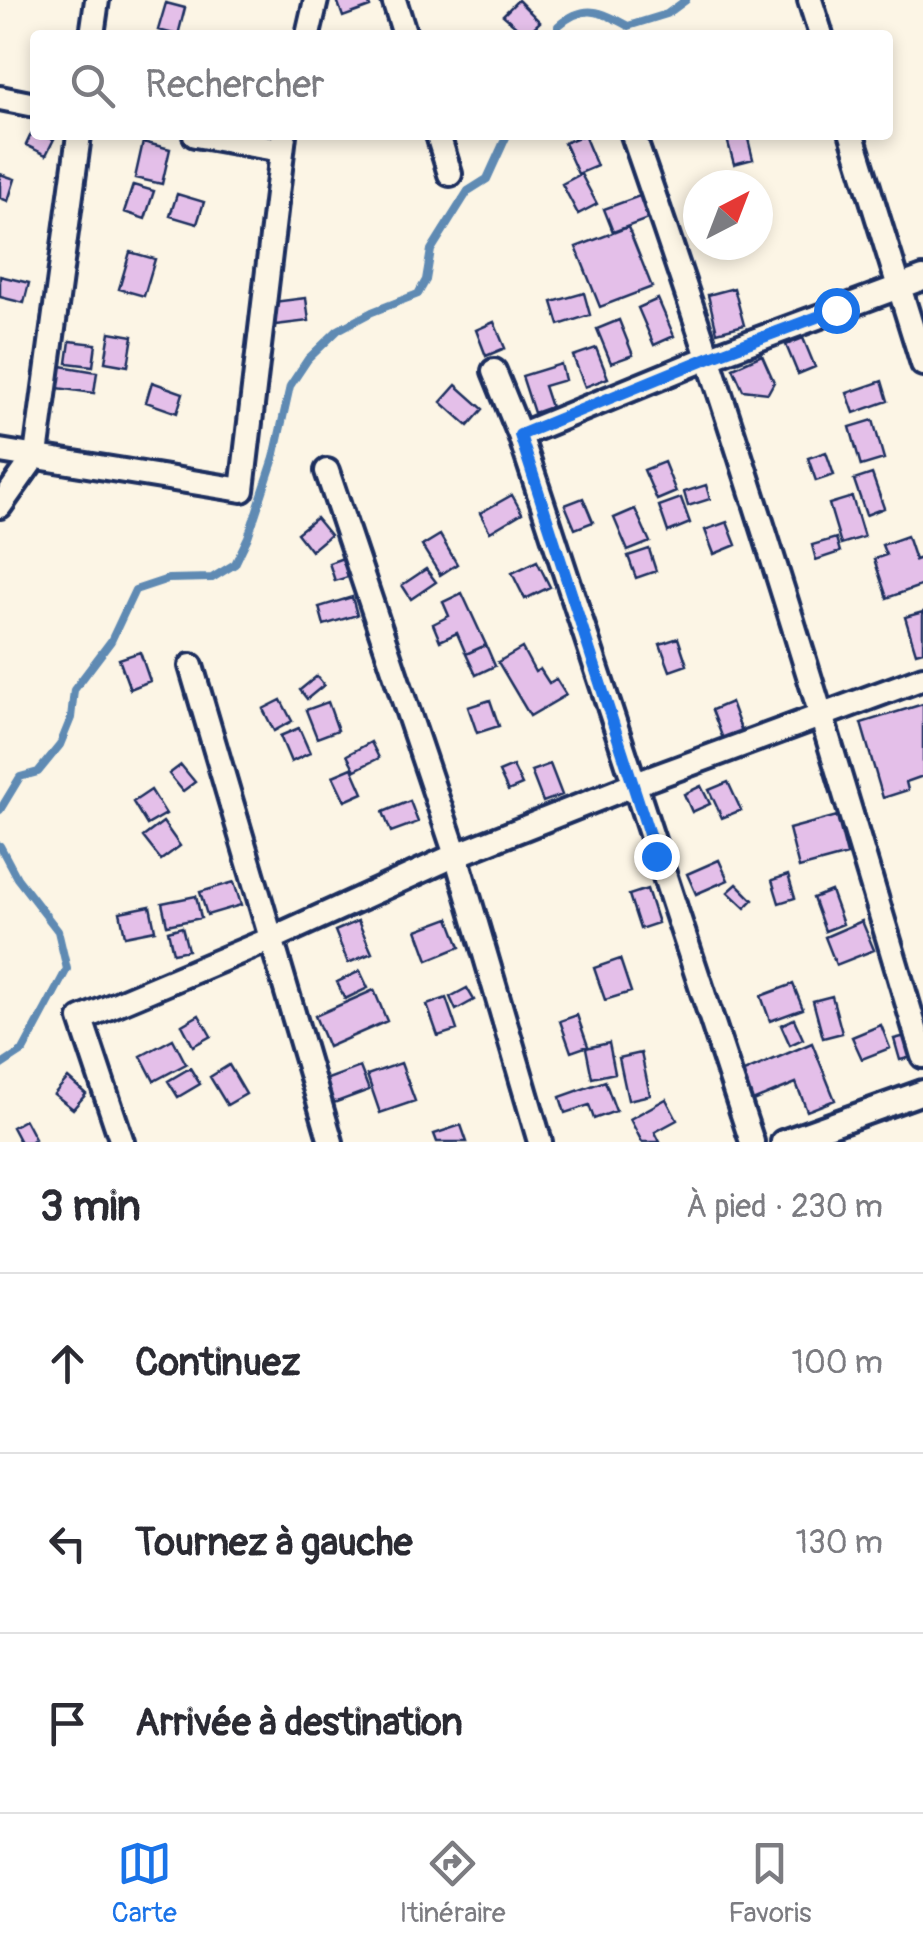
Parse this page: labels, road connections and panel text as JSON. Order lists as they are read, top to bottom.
{
  "north": "top right",
  "page": {
    "search": "Rechercher",
    "heading": ["3 min", "À pied · 230 m"],
    "list": [
      ["Continuez", "100 m"],
      ["Tournez à gauche", "130 m"],
      "Arrivée à destination"
    ],
    "nav": ["Carte", "Itinéraire", "Favoris"]
  }
}
